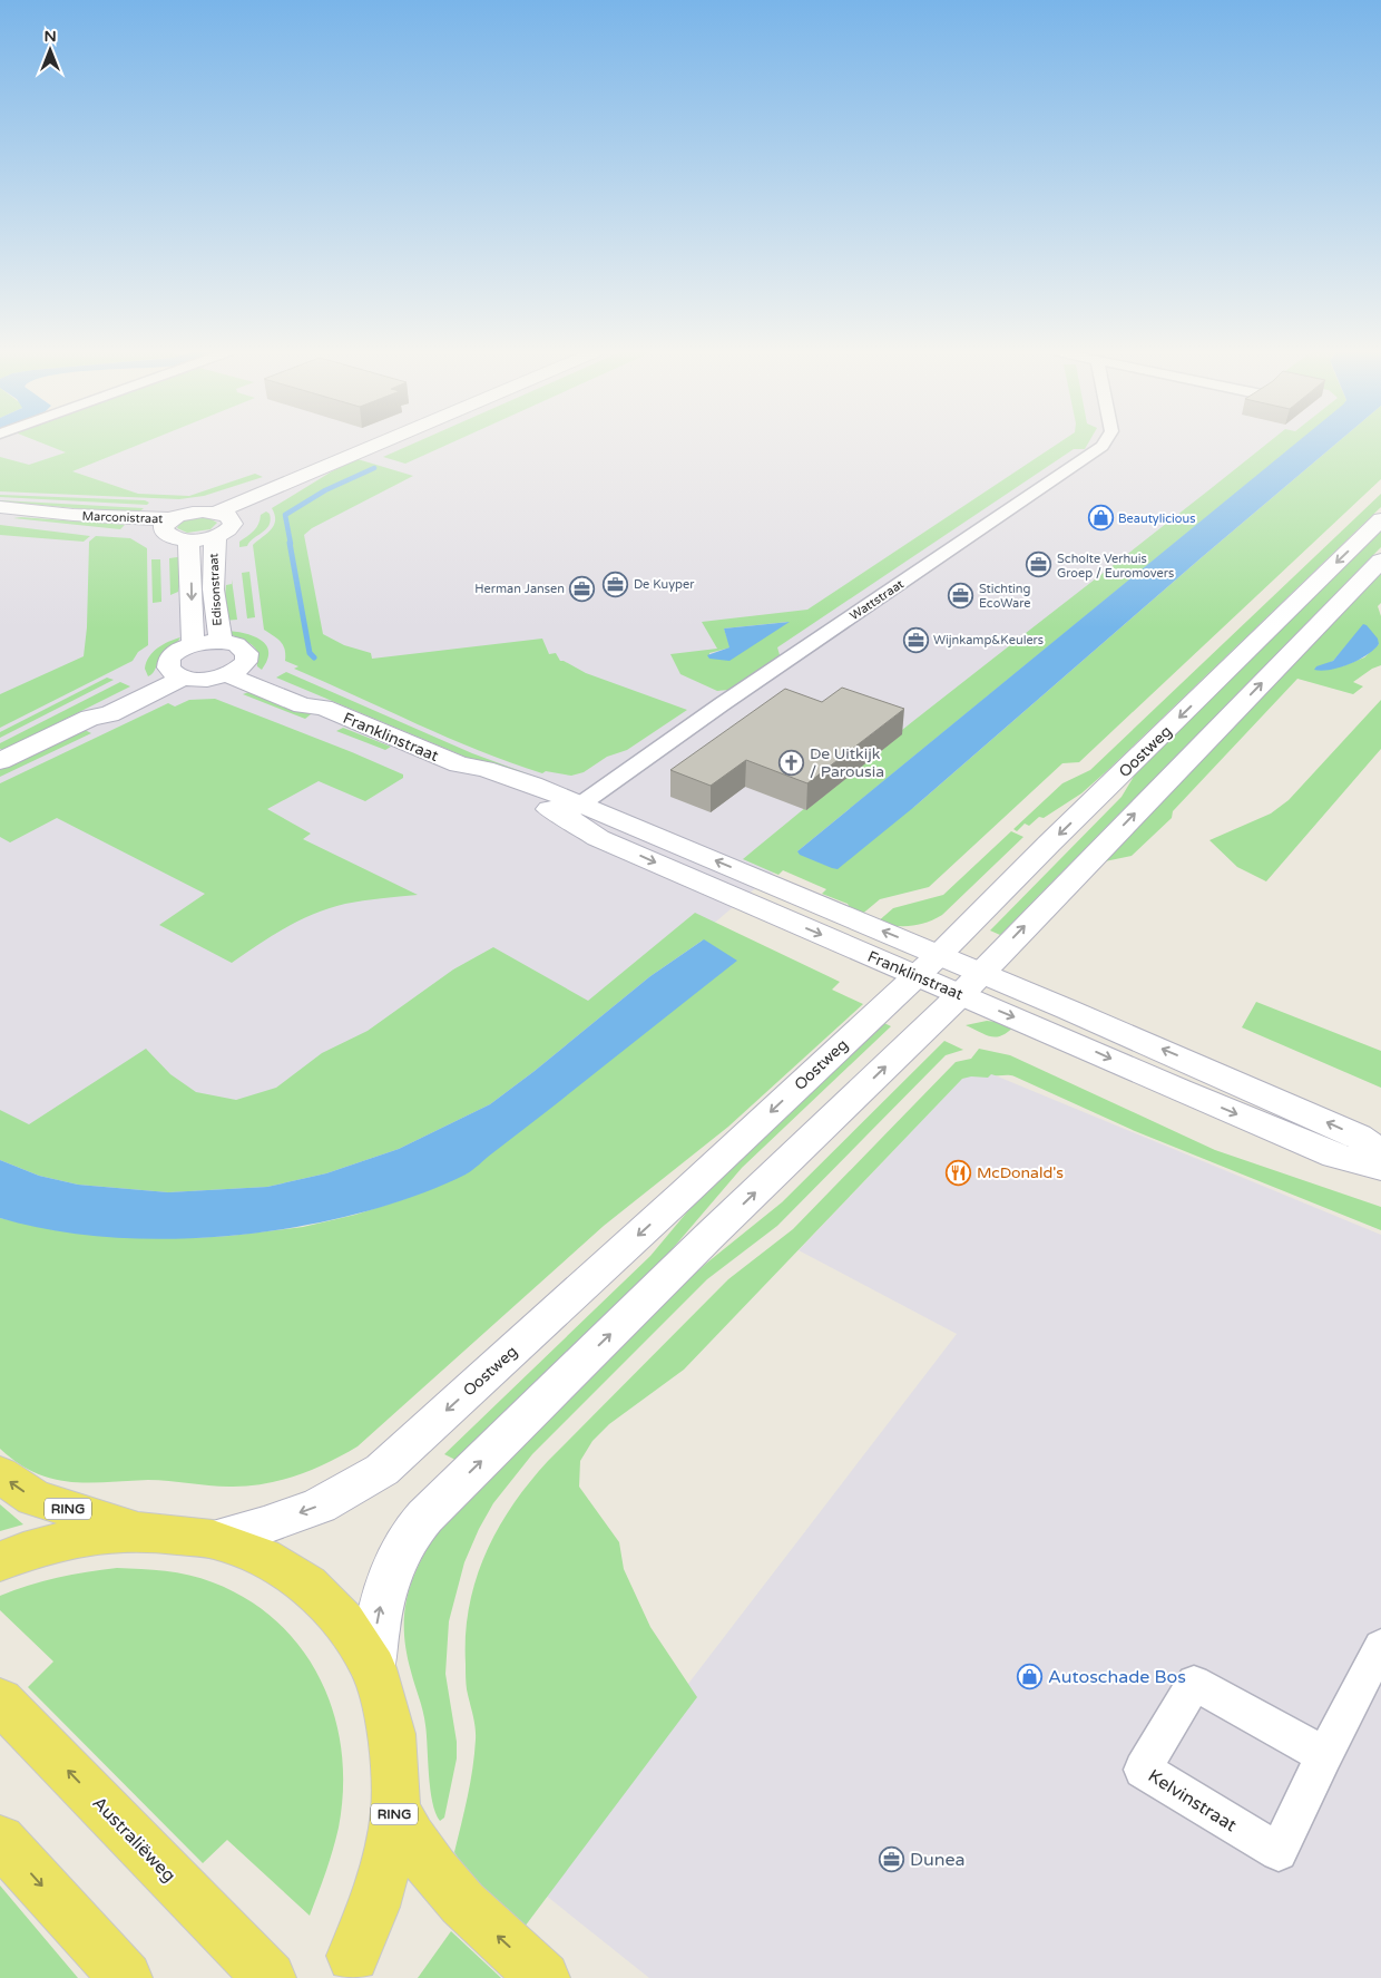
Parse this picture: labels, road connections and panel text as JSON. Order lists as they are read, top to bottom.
{
  "streets": {
    "main road": ["RING", "Australiëweg"],
    "street": [
      "Marconistraat",
      "Edisonstraat",
      "Wattstraat",
      "Franklinstraat",
      "Oostweg",
      "Kelvinstraat"
    ]
  },
  "crossings": [
    ["Wattstraat", "Franklinstraat"],
    ["Franklinstraat", "Oostweg"],
    ["Oostweg", "RING"]
  ],
  "places": {
    "shop": ["Beautylicious", "Autoschade Bos"],
    "office": [
      "Scholte Verhuis Groep / Euromovers",
      "De Kuyper",
      "Herman Jansen",
      "Stichting EcoWare",
      "Wijnkamp&Keulers",
      "Dunea"
    ],
    "church": ["De Uitkijk / Parousia"],
    "restaurant": ["McDonald's"]
  },
  "north": "top"
}
